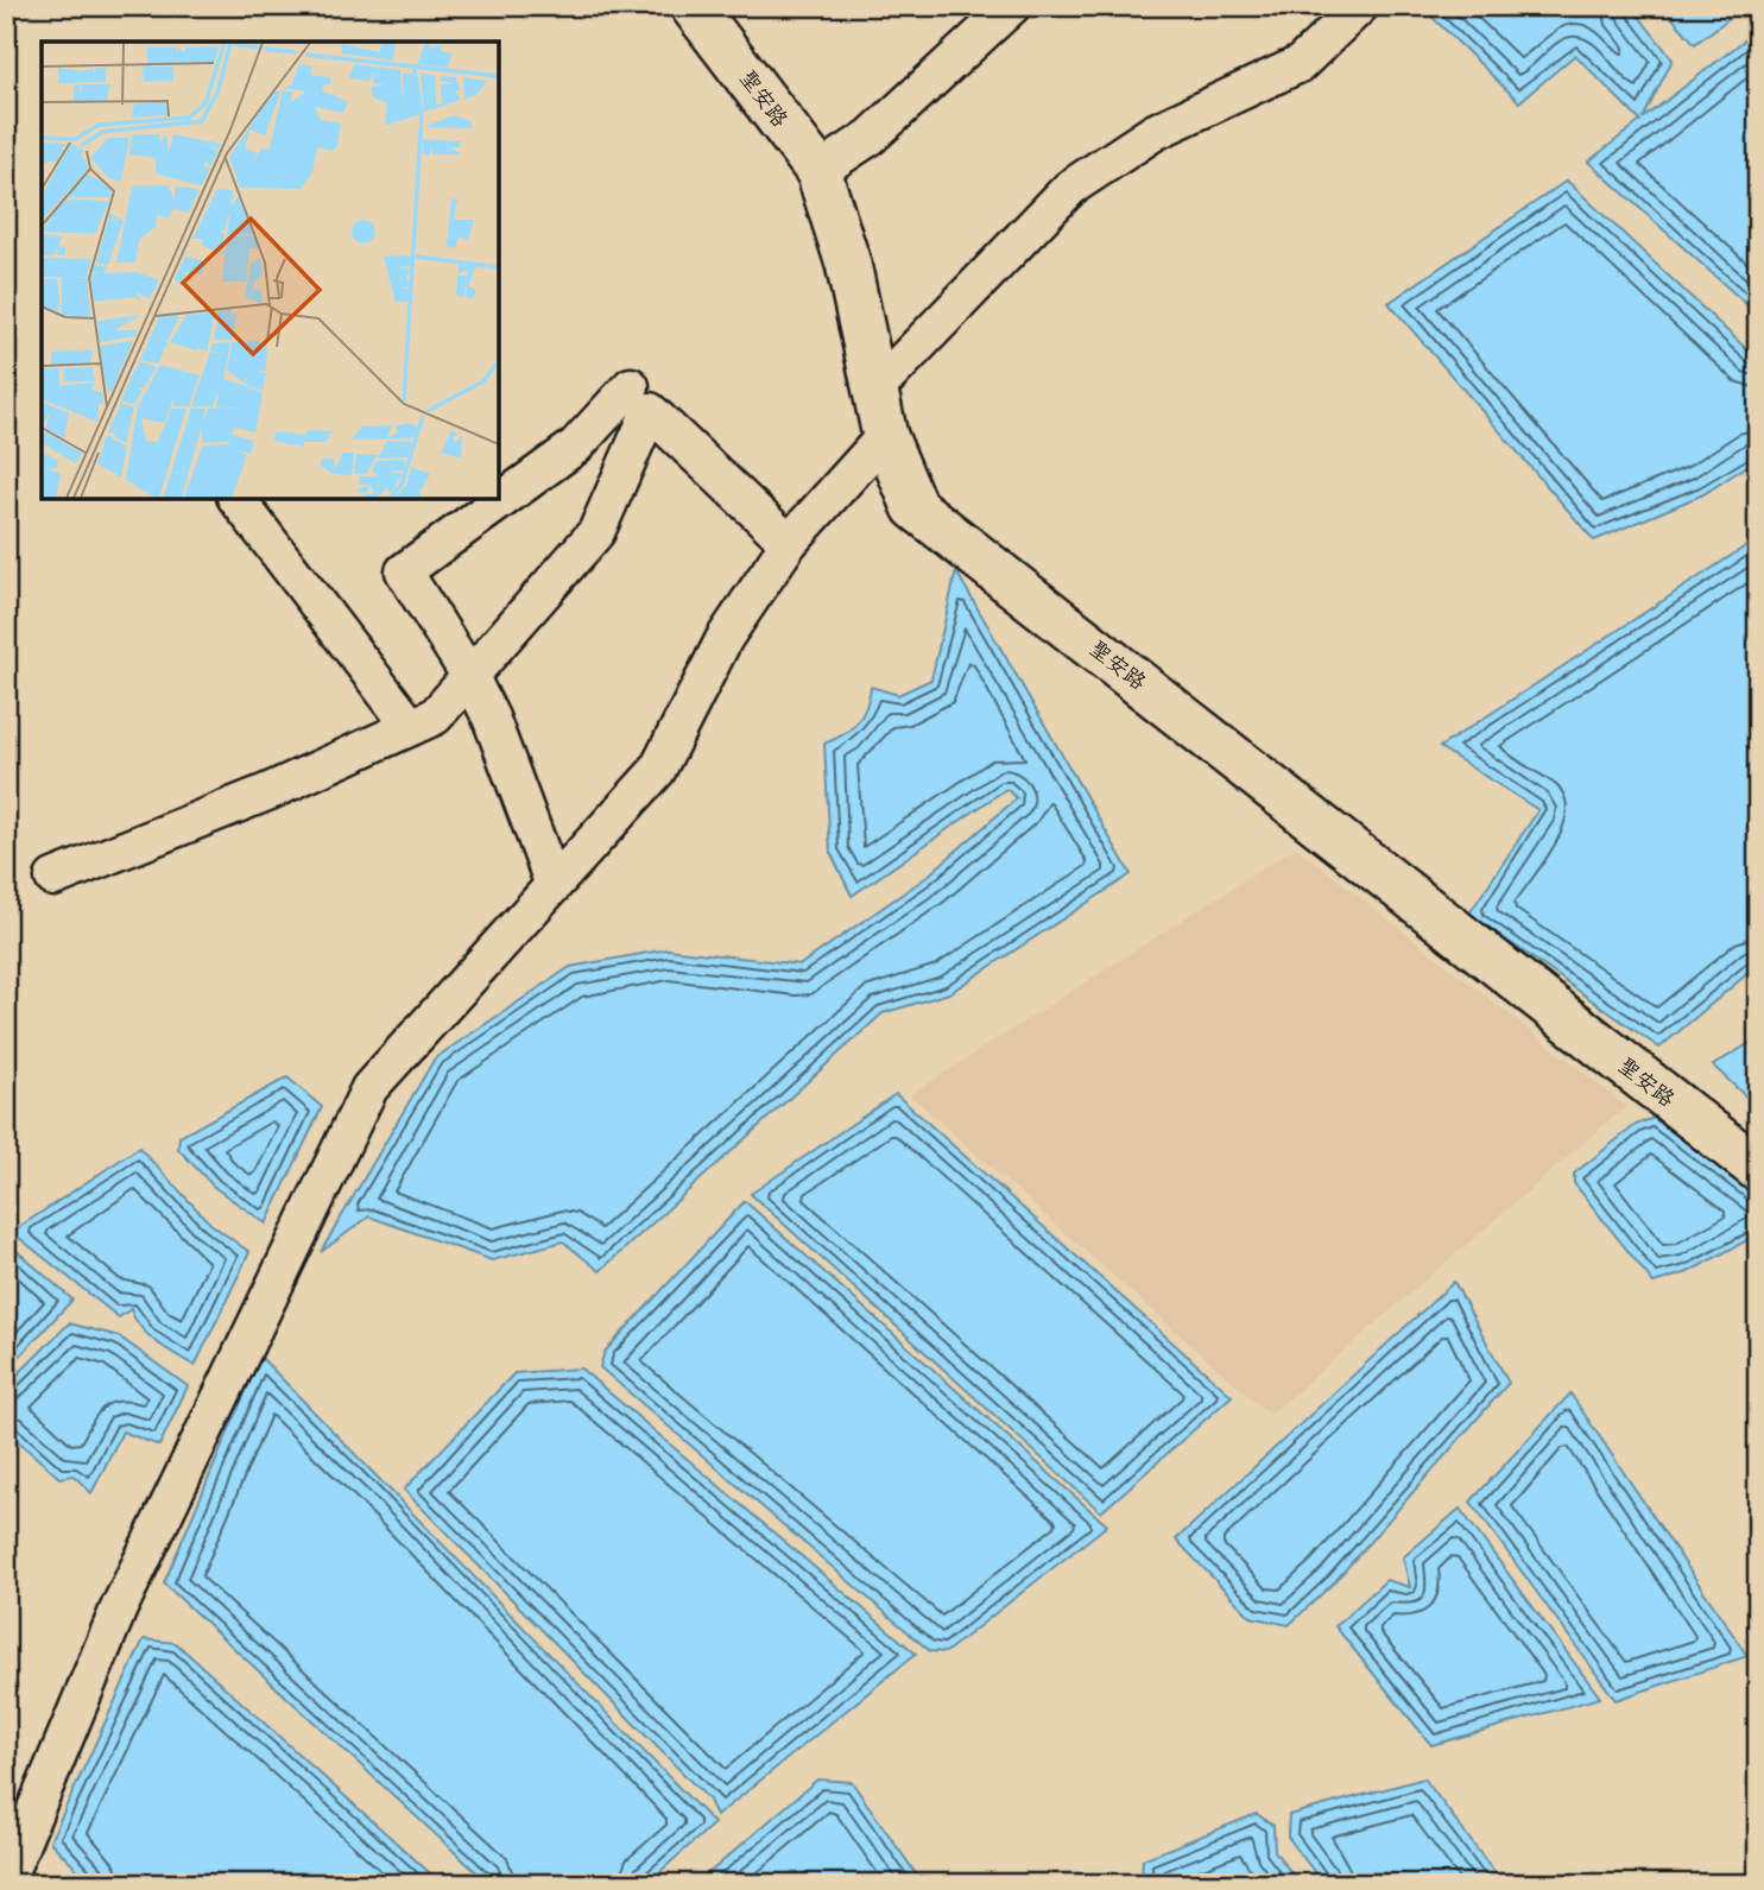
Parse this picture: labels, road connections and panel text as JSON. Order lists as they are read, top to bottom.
{
  "streets": {
    "street": ["聖安路"]
  }
}
